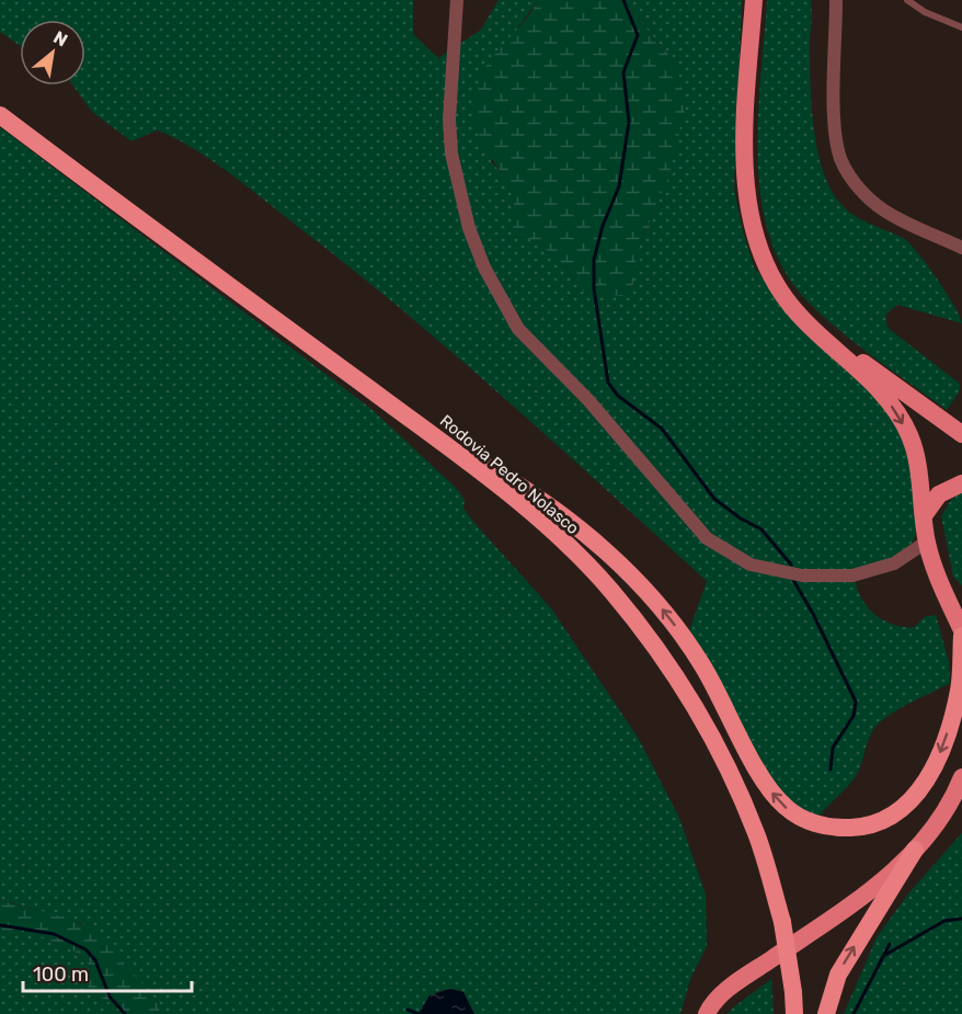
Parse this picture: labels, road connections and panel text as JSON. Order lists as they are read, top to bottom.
{
  "streets": {
    "highway": ["Rodovia Pedro Nolasco"]
  },
  "scale_bar": "100 m",
  "north": "top right"
}
